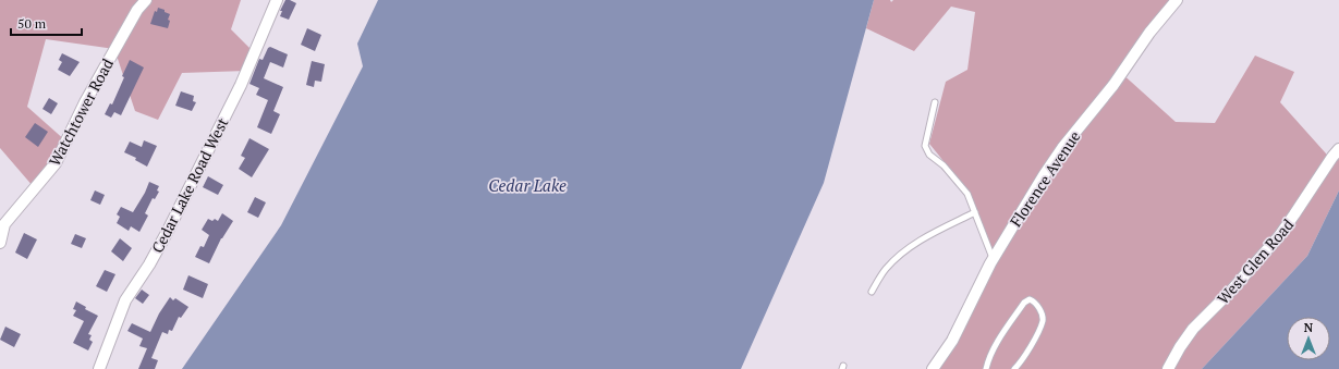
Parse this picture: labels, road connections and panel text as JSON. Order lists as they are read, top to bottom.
{
  "streets": {
    "street": [
      "Watchtower Road",
      "Florence Avenue",
      "Cedar Lake Road West",
      "West Glen Road"
    ]
  },
  "water": ["Cedar Lake"],
  "scale_bar": "50 m",
  "north": "top"
}
